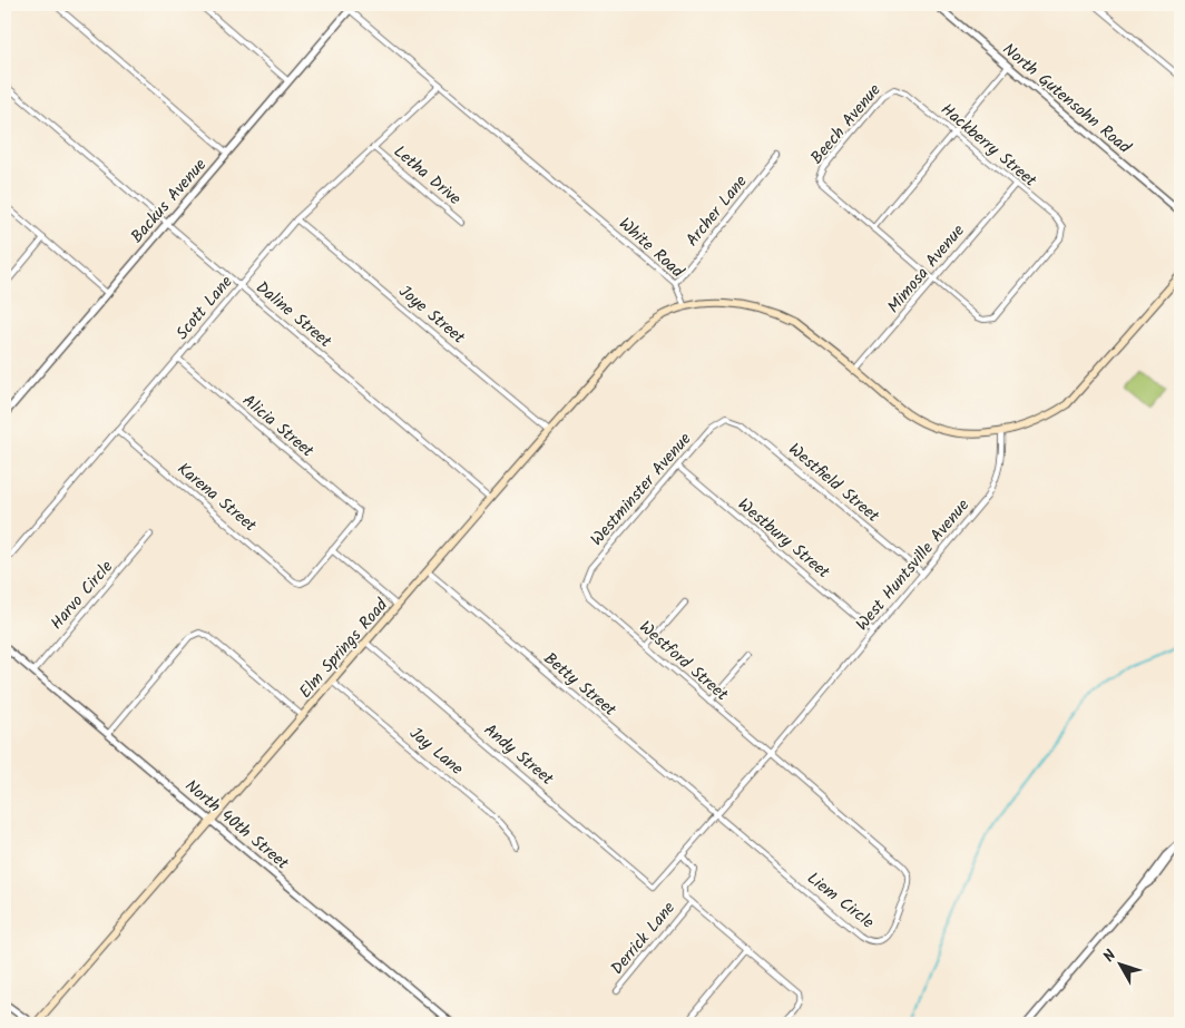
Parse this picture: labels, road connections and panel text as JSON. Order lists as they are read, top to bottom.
{
  "streets": {
    "main road": ["Elm Springs Road"],
    "street": [
      "North Gutensohn Road",
      "Beech Avenue",
      "Hackberry Street",
      "Letha Drive",
      "Backus Avenue",
      "Archer Lane",
      "White Road",
      "Mimosa Avenue",
      "Scott Lane",
      "Daline Street",
      "Joye Street",
      "Alicia Street",
      "Westfield Street",
      "Westminster Avenue",
      "Karena Street",
      "Westbury Street",
      "West Huntsville Avenue",
      "Harvo Circle",
      "Westford Street",
      "Betty Street",
      "Jay Lane",
      "Andy Street",
      "North 40th Street",
      "Liem Circle",
      "Derrick Lane"
    ]
  },
  "crossings": [
    ["Beech Avenue", "Hackberry Street"],
    ["Hackberry Street", "Mimosa Avenue"],
    ["Letha Drive", "Scott Lane"],
    ["Backus Avenue", "White Road"],
    ["Backus Avenue", "Daline Street"],
    ["Archer Lane", "White Road"],
    ["White Road", "Scott Lane"],
    ["White Road", "Elm Springs Road"],
    ["Scott Lane", "Daline Street"],
    ["Scott Lane", "Joye Street"],
    ["Scott Lane", "Alicia Street"],
    ["Scott Lane", "Karena Street"],
    ["Daline Street", "Elm Springs Road"],
    ["Joye Street", "Elm Springs Road"],
    ["Alicia Street", "Karena Street"],
    ["Westfield Street", "Westminster Avenue"],
    ["Westfield Street", "West Huntsville Avenue"],
    ["Westminster Avenue", "Westbury Street"],
    ["Westminster Avenue", "Westford Street"],
    ["Westbury Street", "West Huntsville Avenue"],
    ["West Huntsville Avenue", "Westford Street"],
    ["West Huntsville Avenue", "Betty Street"],
    ["West Huntsville Avenue", "Andy Street"],
    ["West Huntsville Avenue", "Liem Circle"],
    ["Harvo Circle", "North 40th Street"],
    ["Elm Springs Road", "Betty Street"],
    ["Elm Springs Road", "Jay Lane"],
    ["Elm Springs Road", "Andy Street"],
    ["Elm Springs Road", "North 40th Street"],
    ["Westford Street", "Liem Circle"],
    ["Betty Street", "Liem Circle"]
  ],
  "north": "top left"
}
